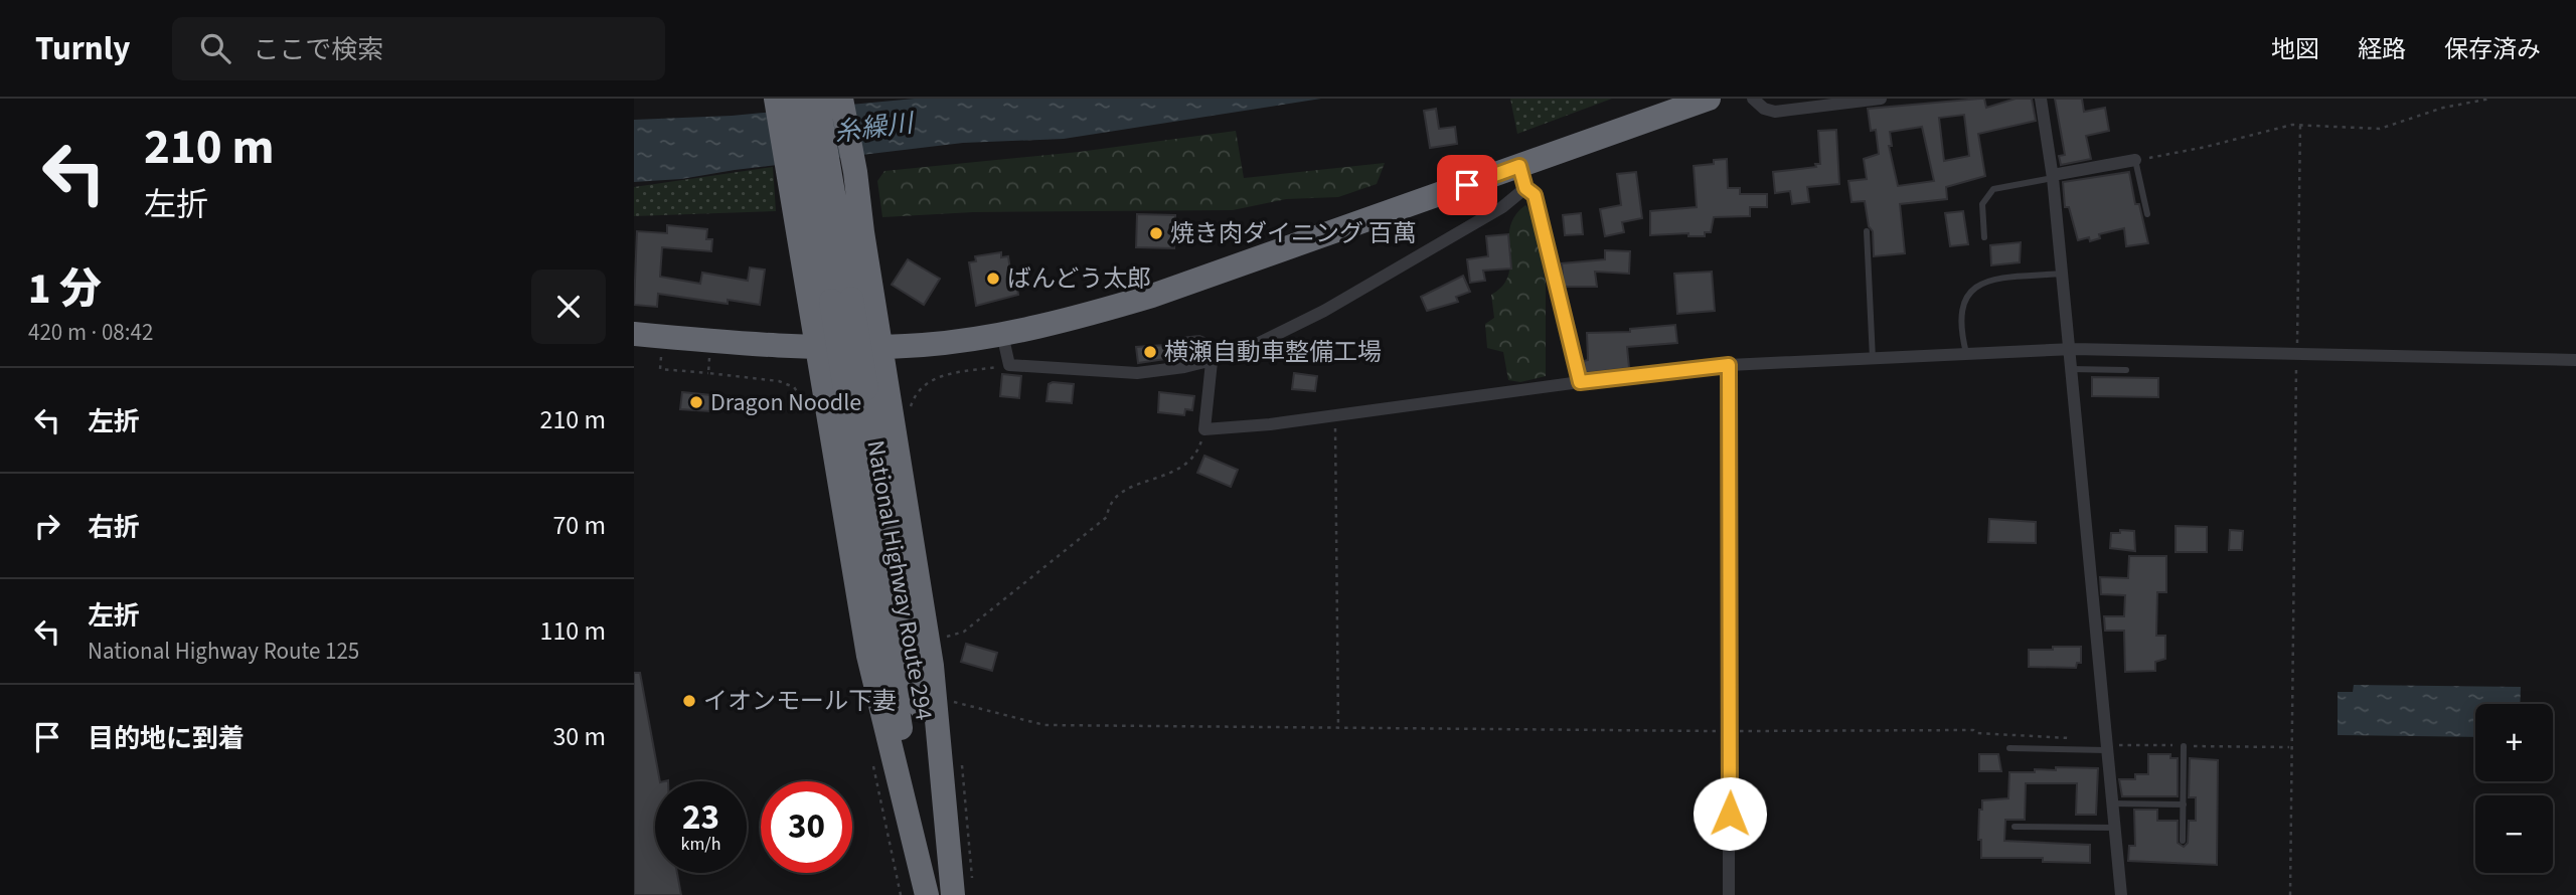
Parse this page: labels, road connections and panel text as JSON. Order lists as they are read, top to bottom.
{
  "streets": {
    "highway": ["National Highway Route 294"]
  },
  "water": ["糸繰川"],
  "places": [
    "焼き肉ダイニング 百萬",
    "ばんどう太郎",
    "横瀬自動車整備工場",
    "Dragon Noodle",
    "イオンモール下妻"
  ],
  "page": {
    "header": "Turnly",
    "search": "ここで検索",
    "nav": ["地図", "経路", "保存済み"],
    "turn": ["210 m", "左折"],
    "heading": ["1 分", "420 m · 08:42"],
    "list": [
      {
        "name": "左折",
        "value": "210 m"
      },
      {
        "name": "右折",
        "value": "70 m"
      },
      {
        "name": "左折",
        "note": "National Highway Route 125",
        "value": "110 m"
      },
      {
        "name": "目的地に到着",
        "value": "30 m"
      }
    ],
    "map_buttons": ["+", "−"],
    "speed": "23 km/h",
    "limit": "30"
  }
}
